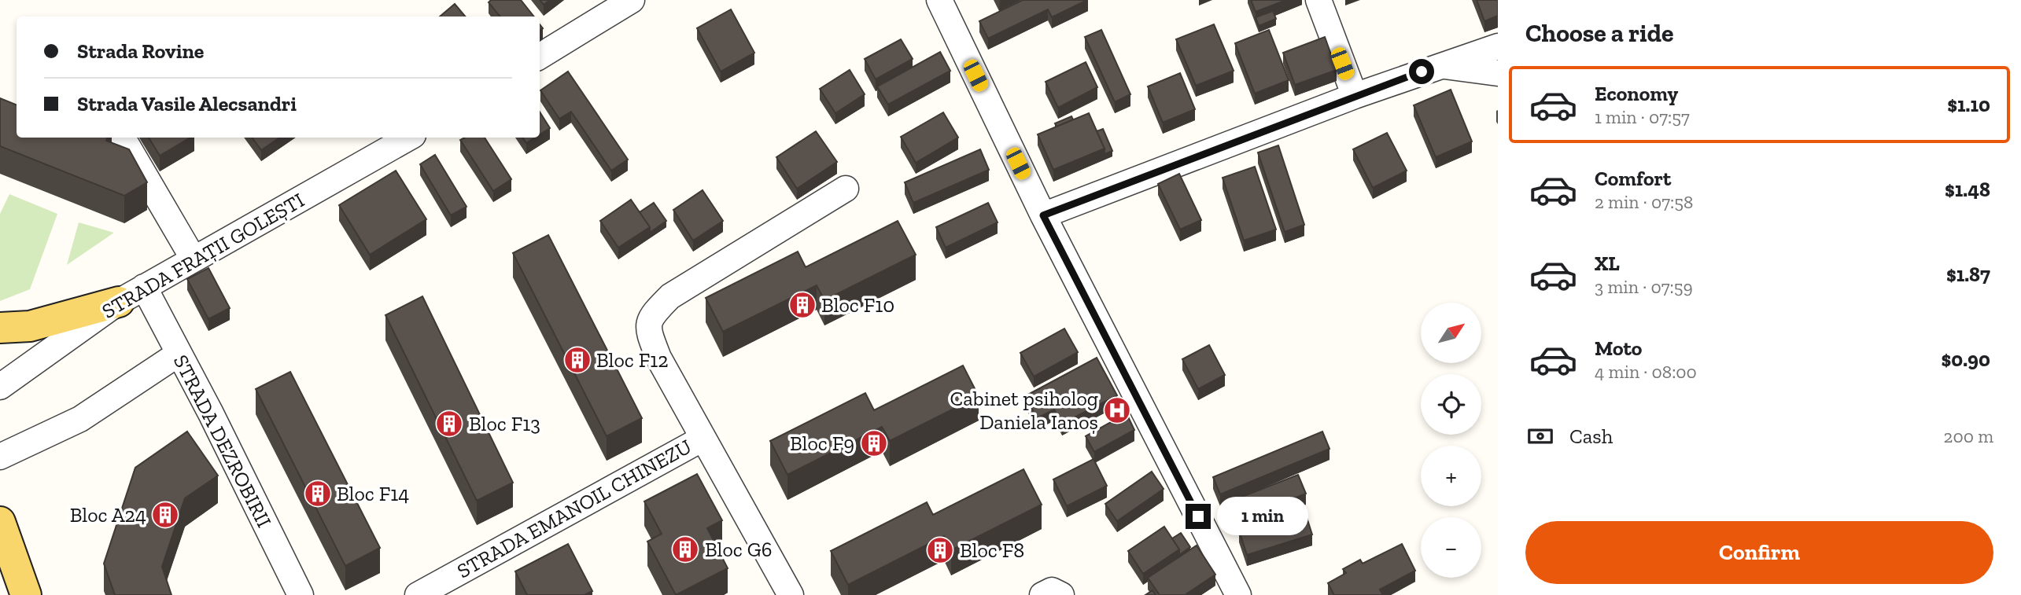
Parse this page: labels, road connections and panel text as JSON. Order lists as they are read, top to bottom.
{
  "streets": {
    "street": ["STRADA FRAȚII GOLEȘTI", "STRADA DEZROBIRII", "STRADA EMANOIL CHINEZU"]
  },
  "crossings": [
    ["STRADA FRAȚII GOLEȘTI", "STRADA DEZROBIRII"]
  ],
  "places": {
    "building": [
      "Bloc F10",
      "Bloc F12",
      "Bloc F13",
      "Bloc F9",
      "Bloc F14",
      "Bloc A24",
      "Bloc G6",
      "Bloc F8"
    ],
    "hospital": ["Cabinet psiholog Daniela Ianoș"]
  },
  "north": "top right",
  "page": {
    "heading": "Choose a ride",
    "banner": ["Strada Rovine", "Strada Vasile Alecsandri"],
    "list": [
      {
        "name": "Economy",
        "note": "1 min · 07:57",
        "value": "$1.10"
      },
      {
        "name": "Comfort",
        "note": "2 min · 07:58",
        "value": "$1.48"
      },
      {
        "name": "XL",
        "note": "3 min · 07:59",
        "value": "$1.87"
      },
      {
        "name": "Moto",
        "note": "4 min · 08:00",
        "value": "$0.90"
      }
    ],
    "map_buttons": ["+", "−"],
    "pay": ["Cash", "200 m"],
    "bubble": "1 min",
    "buttons": "Confirm"
  }
}
